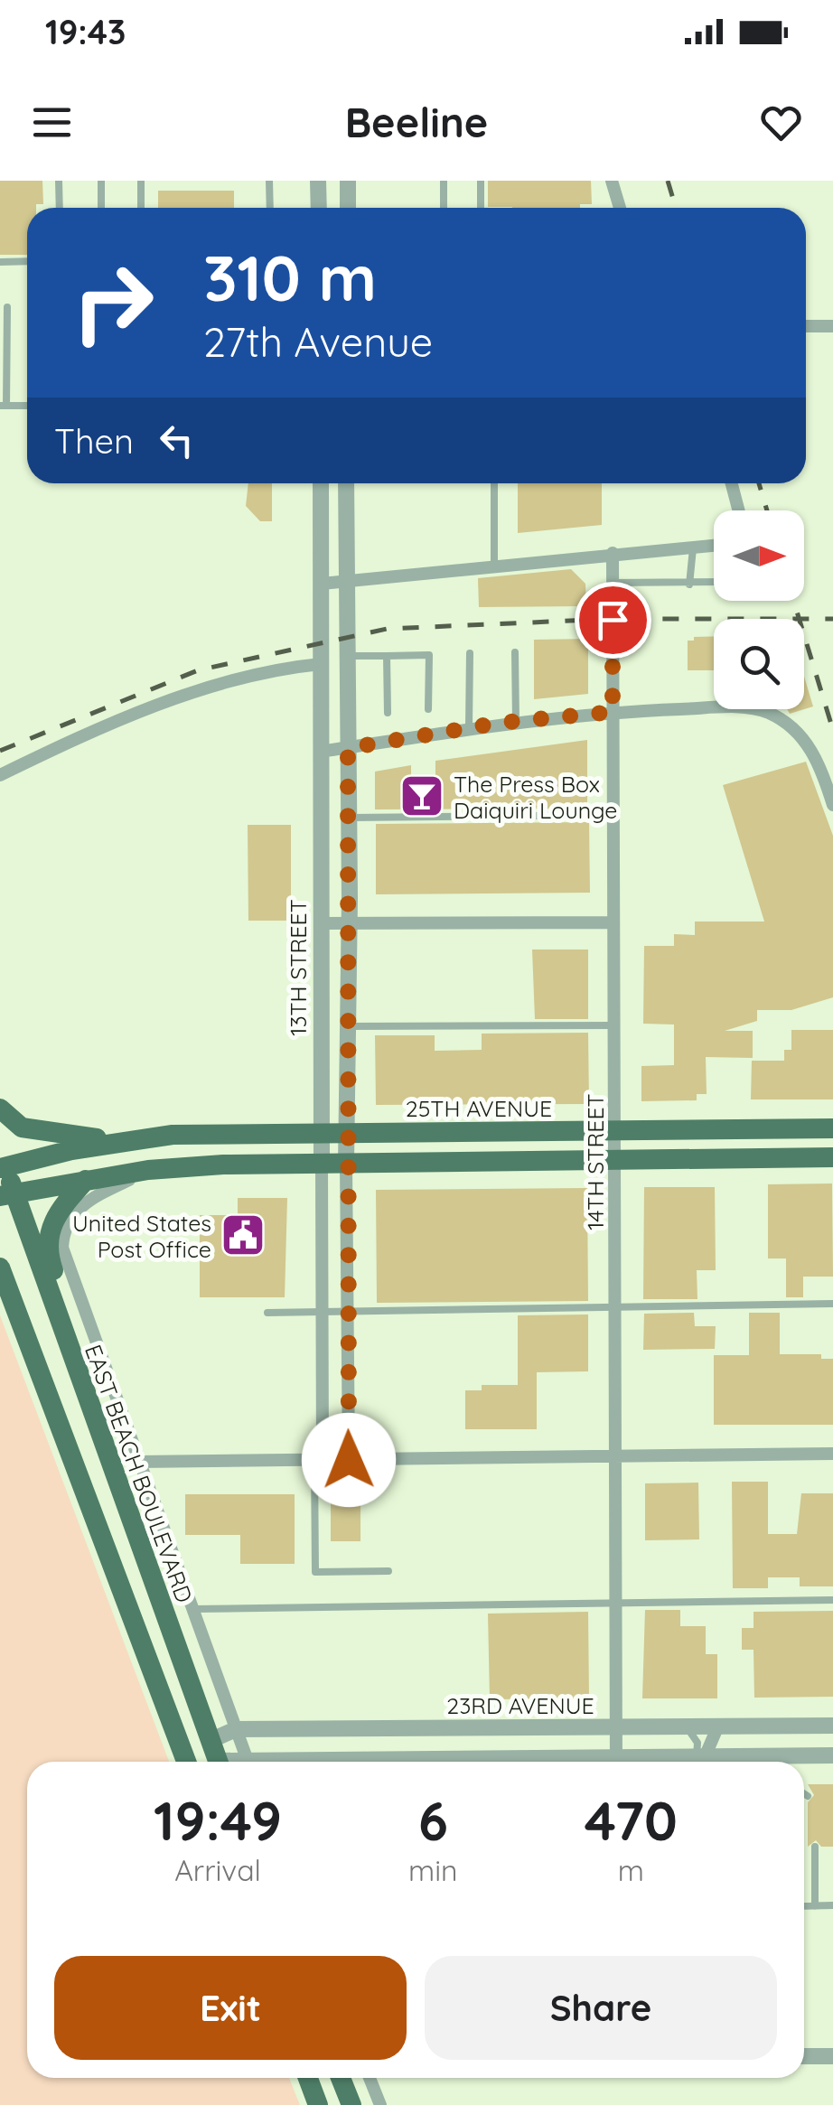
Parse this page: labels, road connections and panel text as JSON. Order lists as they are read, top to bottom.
{
  "streets": {
    "main road": ["25TH AVENUE", "EAST BEACH BOULEVARD"],
    "street": ["13TH STREET", "14TH STREET", "23RD AVENUE"]
  },
  "crossings": [
    ["13TH STREET", "25TH AVENUE"],
    ["25TH AVENUE", "14TH STREET"],
    ["14TH STREET", "23RD AVENUE"],
    ["EAST BEACH BOULEVARD", "23RD AVENUE"]
  ],
  "places": {
    "bar": ["The Press Box Daiquiri Lounge"],
    "public building": ["United States Post Office"]
  },
  "north": "right",
  "page": {
    "status": "19:43",
    "header": "Beeline",
    "turn": ["310 m", "27th Avenue"],
    "then": "Then",
    "eta": [
      "19:49",
      "Arrival",
      "6",
      "min",
      "470",
      "m"
    ],
    "buttons": ["Exit", "Share"]
  }
}
